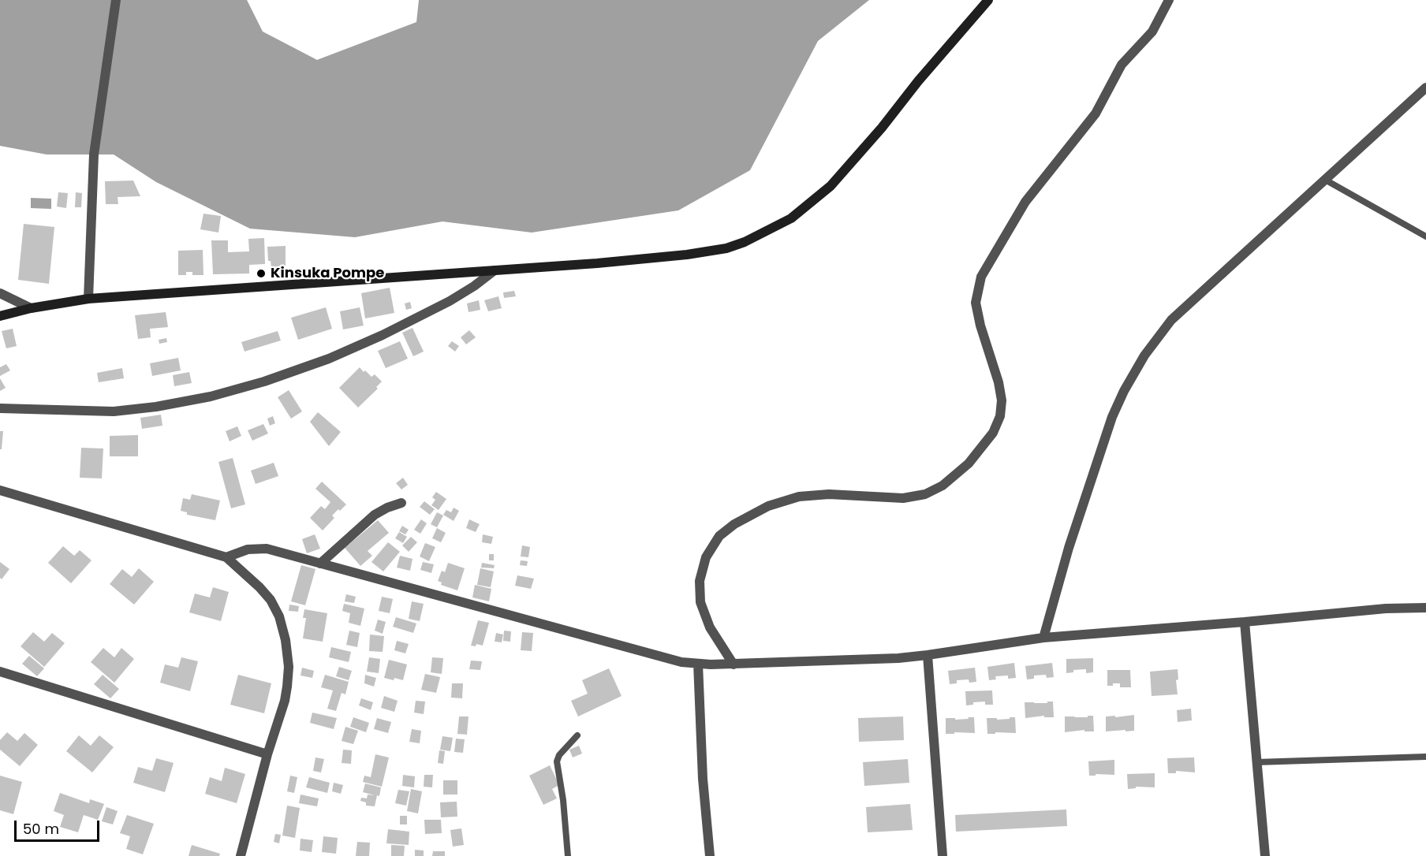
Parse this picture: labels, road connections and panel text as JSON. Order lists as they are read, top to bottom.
{
  "places": ["Kinsuka Pompe"],
  "scale_bar": "50 m"
}
